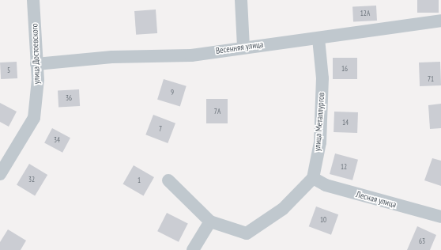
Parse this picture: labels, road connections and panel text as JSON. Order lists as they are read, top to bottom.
{
  "streets": {
    "street": [
      "Весенняя улица",
      "улица Достоевского",
      "улица Металлургов",
      "Лесная улица"
    ]
  },
  "crossings": [
    ["Весенняя улица", "улица Достоевского"],
    ["Весенняя улица", "улица Металлургов"],
    ["улица Металлургов", "Лесная улица"]
  ],
  "house_numbers": [
    "12А",
    "16",
    "5",
    "71",
    "9",
    "36",
    "7А",
    "14",
    "7",
    "34",
    "12",
    "32",
    "1",
    "10",
    "63"
  ]
}
